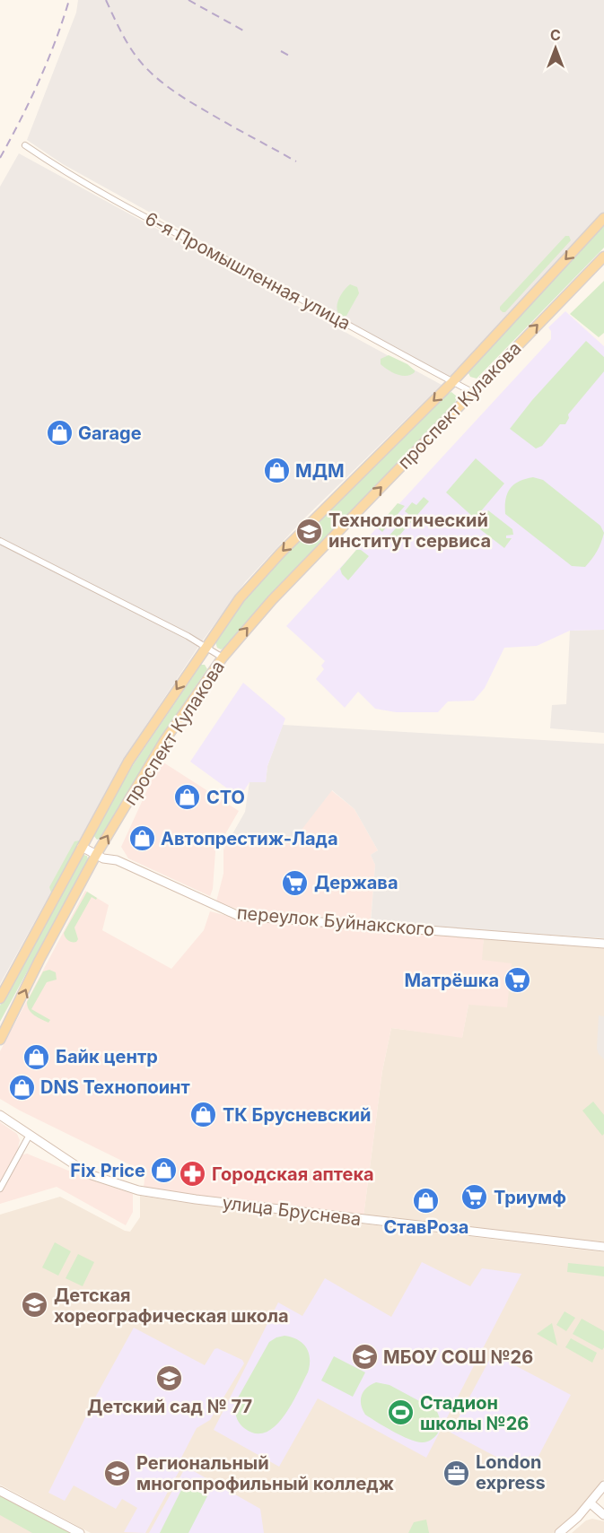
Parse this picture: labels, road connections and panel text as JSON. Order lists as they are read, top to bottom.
{
  "streets": {
    "main road": ["проспект Кулакова"],
    "street": ["6-я Промышленная улица", "переулок Буйнакского", "улица Бруснева"]
  },
  "crossings": [
    ["6-я Промышленная улица", "проспект Кулакова"],
    ["проспект Кулакова", "переулок Буйнакского"]
  ],
  "places": {
    "shop": [
      "Garage",
      "МДМ",
      "СТО",
      "Автопрестиж-Лада",
      "Байк центр",
      "DNS Технопоинт",
      "ТК Брусневский",
      "Fix Price",
      "СтавРоза"
    ],
    "school or university": [
      "Технологический институт сервиса",
      "Детская хореографическая школа",
      "МБОУ СОШ №26",
      "Детский сад № 77",
      "Региональный многопрофильный колледж"
    ],
    "supermarket": ["Держава", "Матрёшка", "Триумф"],
    "pharmacy": ["Городская аптека"],
    "sports": ["Стадион школы №26"],
    "office": ["London express"]
  },
  "north": "top"
}
